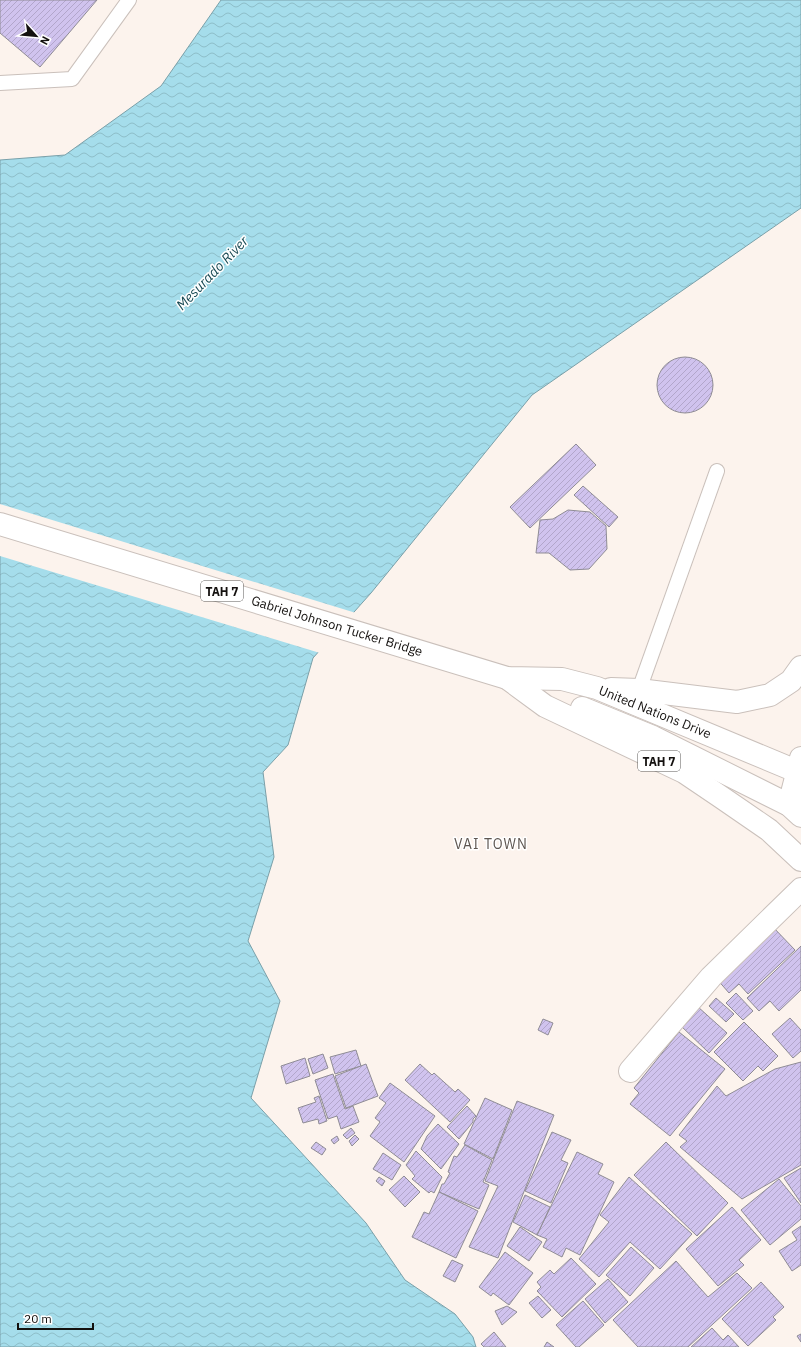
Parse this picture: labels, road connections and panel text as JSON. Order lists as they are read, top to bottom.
{
  "streets": {
    "main road": ["TAH 7", "Gabriel Johnson Tucker Bridge", "United Nations Drive"]
  },
  "crossings": [
    ["Gabriel Johnson Tucker Bridge", "United Nations Drive"]
  ],
  "districts": ["VAI TOWN"],
  "water": ["Mesurado River"],
  "scale_bar": "20 m",
  "north": "bottom right"
}
